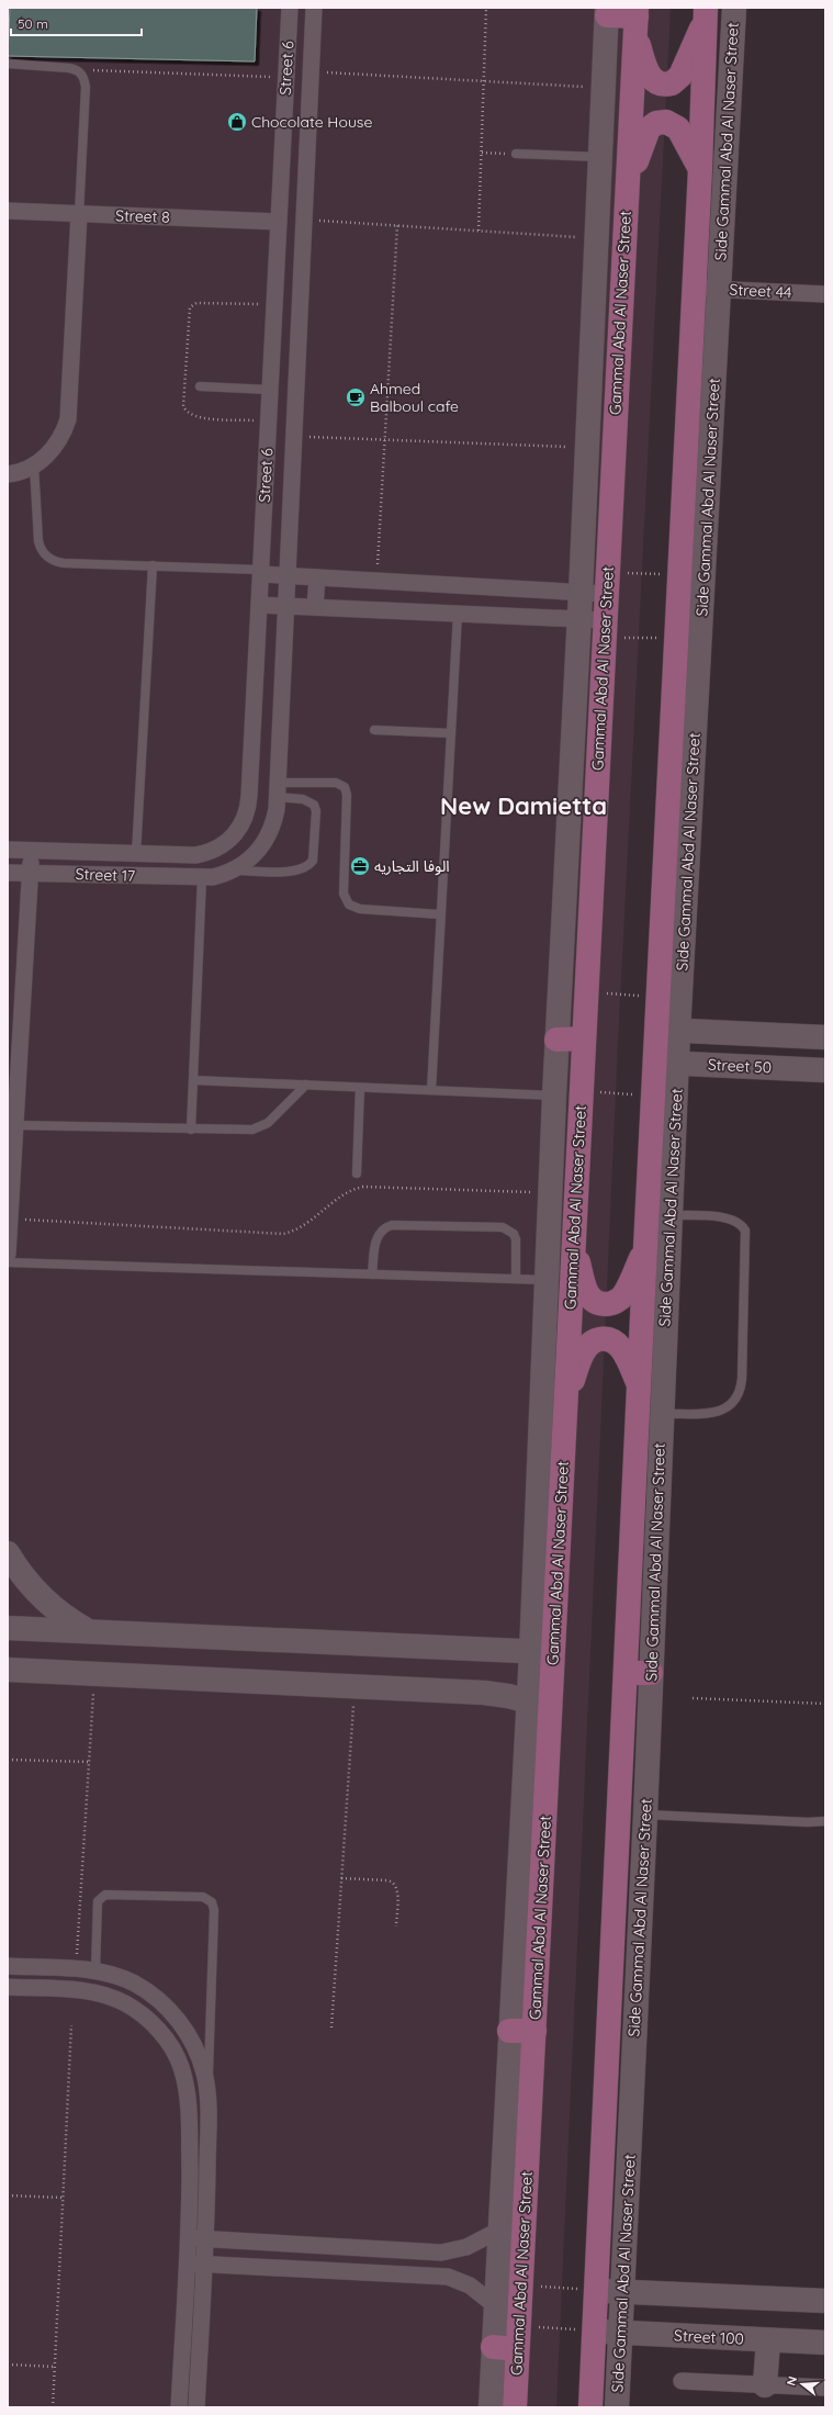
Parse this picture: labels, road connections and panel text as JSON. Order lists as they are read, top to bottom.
{
  "streets": {
    "main road": [
      "Side Gammal Abd Al Naser Street",
      "Gammal Abd Al Naser Street",
      "Street 50",
      "Street 100"
    ],
    "street": [
      "Street 6",
      "Street 8",
      "Street 44",
      "Street 17"
    ]
  },
  "crossings": [
    ["Street 6", "Street 8"],
    ["Street 6", "Street 17"],
    ["Side Gammal Abd Al Naser Street", "Street 44"],
    ["Side Gammal Abd Al Naser Street", "Street 50"],
    ["Side Gammal Abd Al Naser Street", "Street 100"]
  ],
  "districts": ["New Damietta"],
  "places": {
    "shop": ["Chocolate House"],
    "cafe": ["Ahmed Balboul cafe"],
    "office": ["الوفا التجاريه"]
  },
  "scale_bar": "50 m",
  "north": "left"
}
